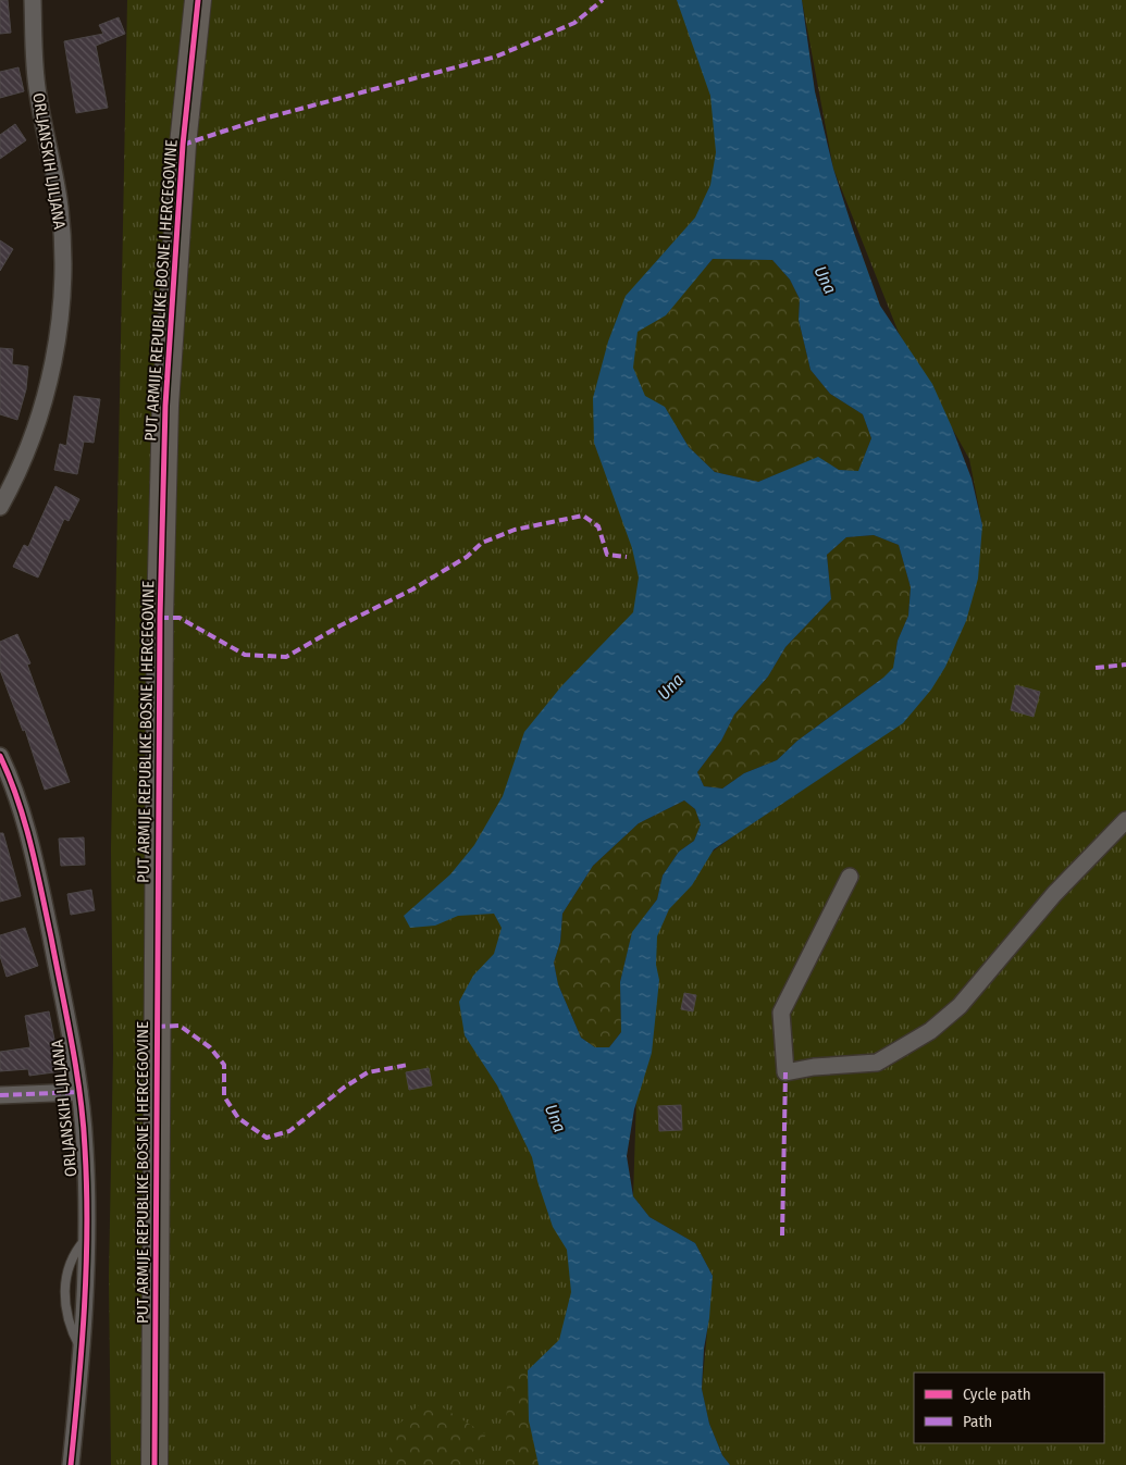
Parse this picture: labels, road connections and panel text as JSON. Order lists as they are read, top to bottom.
{
  "streets": {
    "main road": ["PUT ARMIJE REPUBLIKE BOSNE I HERCEGOVINE"],
    "street": ["ORLJANSKIH LJILJANA"]
  },
  "water": ["Una"],
  "legend": ["Cycle path", "Path"]
}
